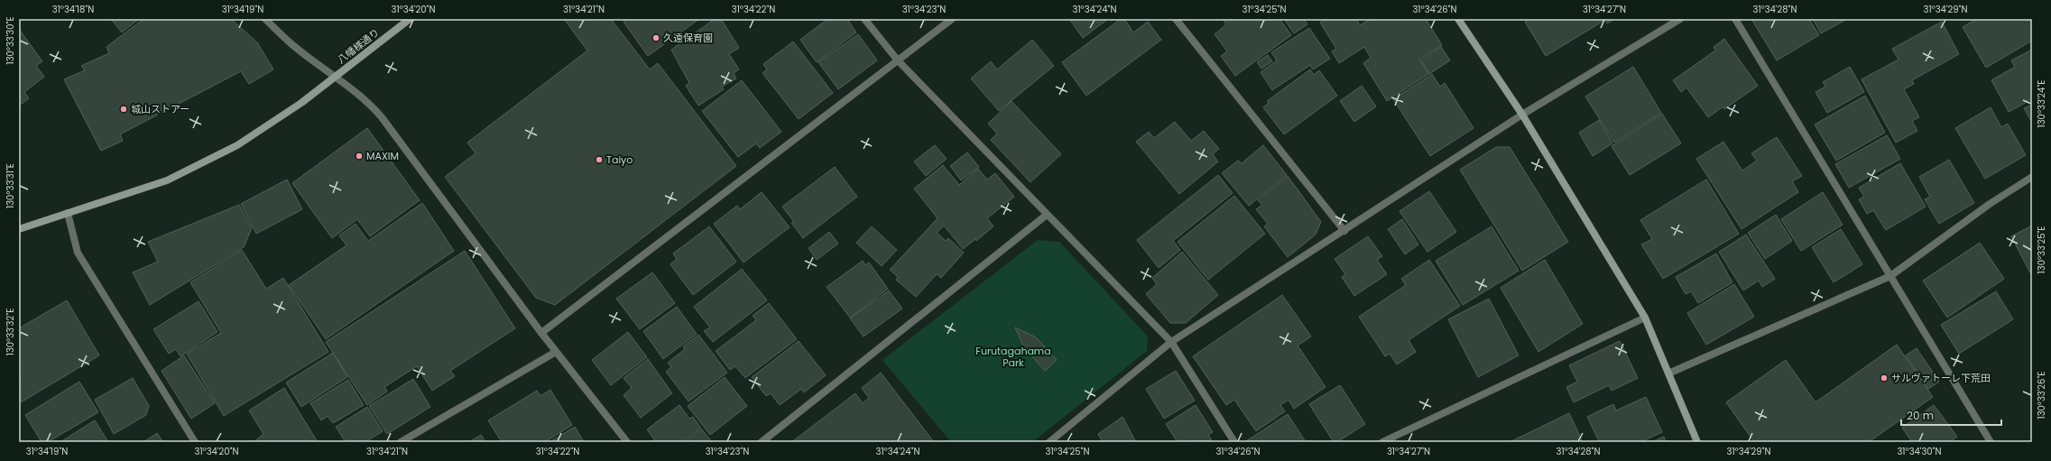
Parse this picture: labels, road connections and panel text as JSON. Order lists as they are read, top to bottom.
{
  "streets": {
    "street": ["八幡様通り"]
  },
  "parks": ["Furutagahama Park"],
  "places": [
    "久遠保育園",
    "城山ストアー",
    "MAXIM",
    "Taiyo",
    "サルヴァトーレ下荒田"
  ],
  "scale_bar": "20 m",
  "coordinates": [
    "31°34'18\"N",
    "31°34'19\"N",
    "31°34'20\"N",
    "31°34'21\"N",
    "31°34'22\"N",
    "31°34'23\"N",
    "31°34'24\"N",
    "31°34'25\"N",
    "31°34'26\"N",
    "31°34'27\"N",
    "31°34'28\"N",
    "31°34'29\"N",
    "130°33'30\"E",
    "130°33'24\"E",
    "130°33'31\"E",
    "130°33'25\"E",
    "130°33'32\"E",
    "130°33'26\"E",
    "31°34'30\"N"
  ]
}
